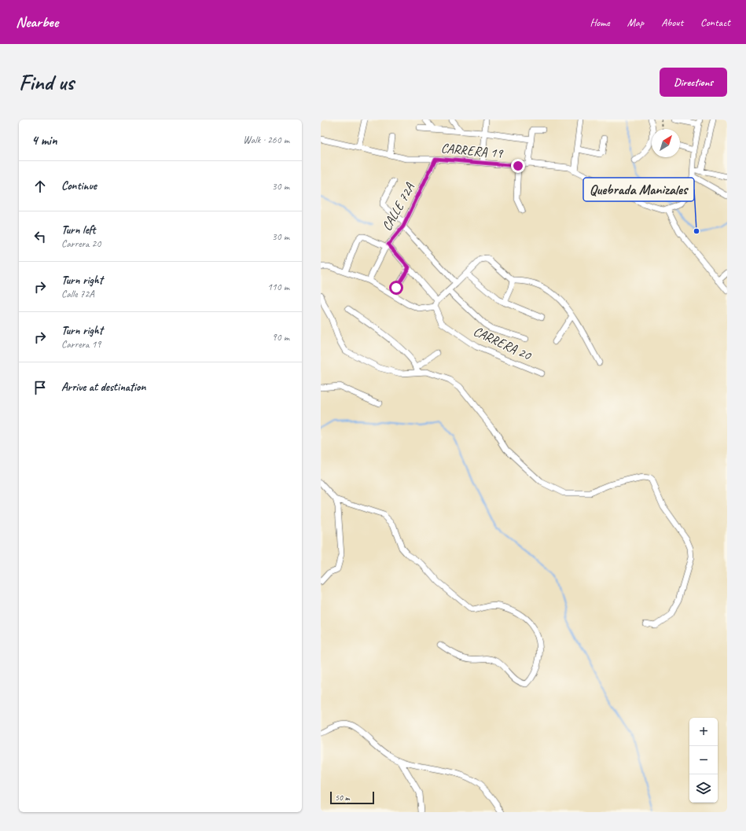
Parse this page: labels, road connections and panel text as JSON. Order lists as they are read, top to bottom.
{
  "streets": {
    "street": ["CARRERA 19", "CALLE 72A", "CARRERA 20"]
  },
  "crossings": [
    ["CARRERA 19", "CALLE 72A"],
    ["CALLE 72A", "CARRERA 20"]
  ],
  "places": ["Quebrada Manizales"],
  "scale_bar": "50 m",
  "north": "top right",
  "page": {
    "header": "Nearbee",
    "nav": [
      "Home",
      "Map",
      "About",
      "Contact"
    ],
    "buttons": "Directions",
    "title": "Find us",
    "heading": ["4 min", "Walk · 260 m"],
    "list": [
      ["Continue", "30 m"],
      ["Turn left", "Carrera 20", "30 m"],
      ["Turn right", "Calle 72A", "110 m"],
      ["Turn right", "Carrera 19", "90 m"],
      "Arrive at destination"
    ],
    "map_buttons": ["+", "−"],
    "scale": "50 m"
  }
}
